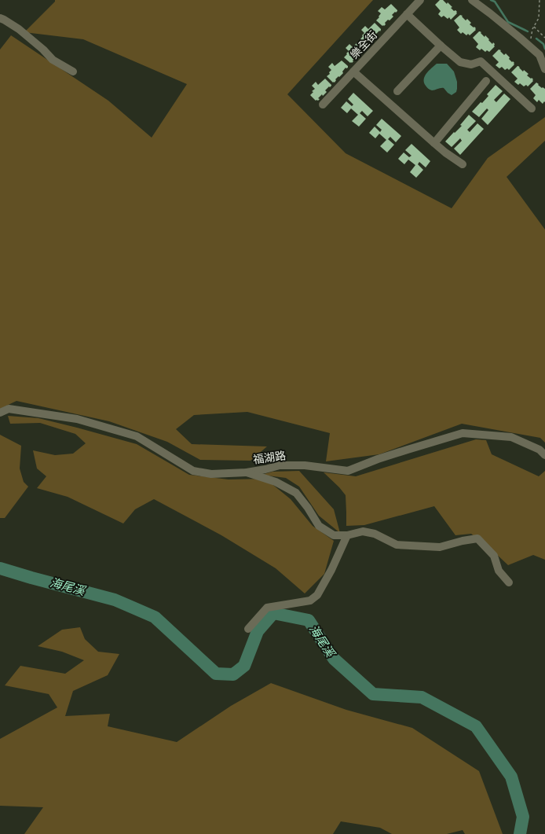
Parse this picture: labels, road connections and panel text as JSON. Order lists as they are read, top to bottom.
{
  "streets": {
    "street": ["樂全街", "福湖路"]
  },
  "water": ["海尾溪"]
}
